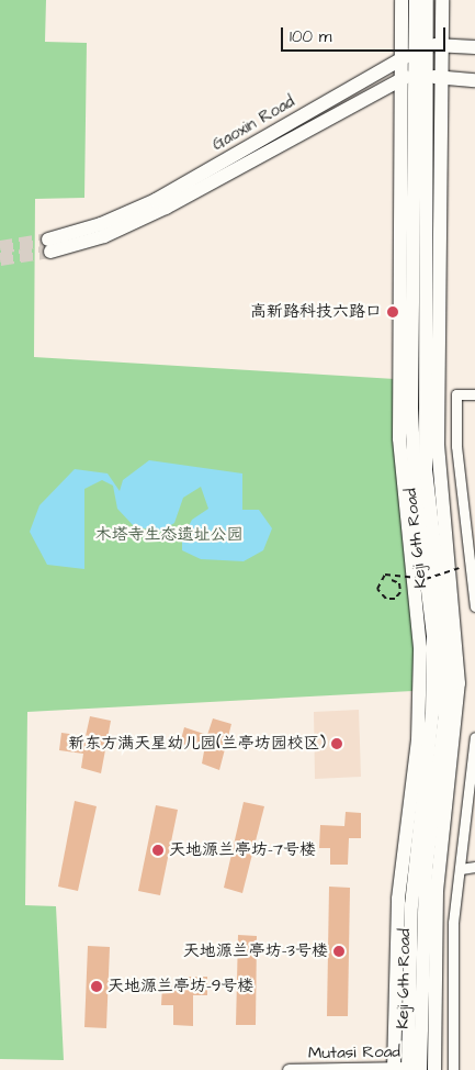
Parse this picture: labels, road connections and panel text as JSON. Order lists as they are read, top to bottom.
{
  "streets": {
    "main road": ["Gaoxin Road", "Keji 6th Road"],
    "street": ["Mutasi Road"]
  },
  "crossings": [
    ["Gaoxin Road", "Keji 6th Road"],
    ["Keji 6th Road", "Mutasi Road"]
  ],
  "parks": ["木塔寺生态遗址公园"],
  "places": [
    "高新路科技六路口",
    "新东方满天星幼儿园(兰亭坊园校区)",
    "天地源兰亭坊-7号楼",
    "天地源兰亭坊-3号楼",
    "天地源兰亭坊-9号楼"
  ],
  "scale_bar": "100 m"
}
